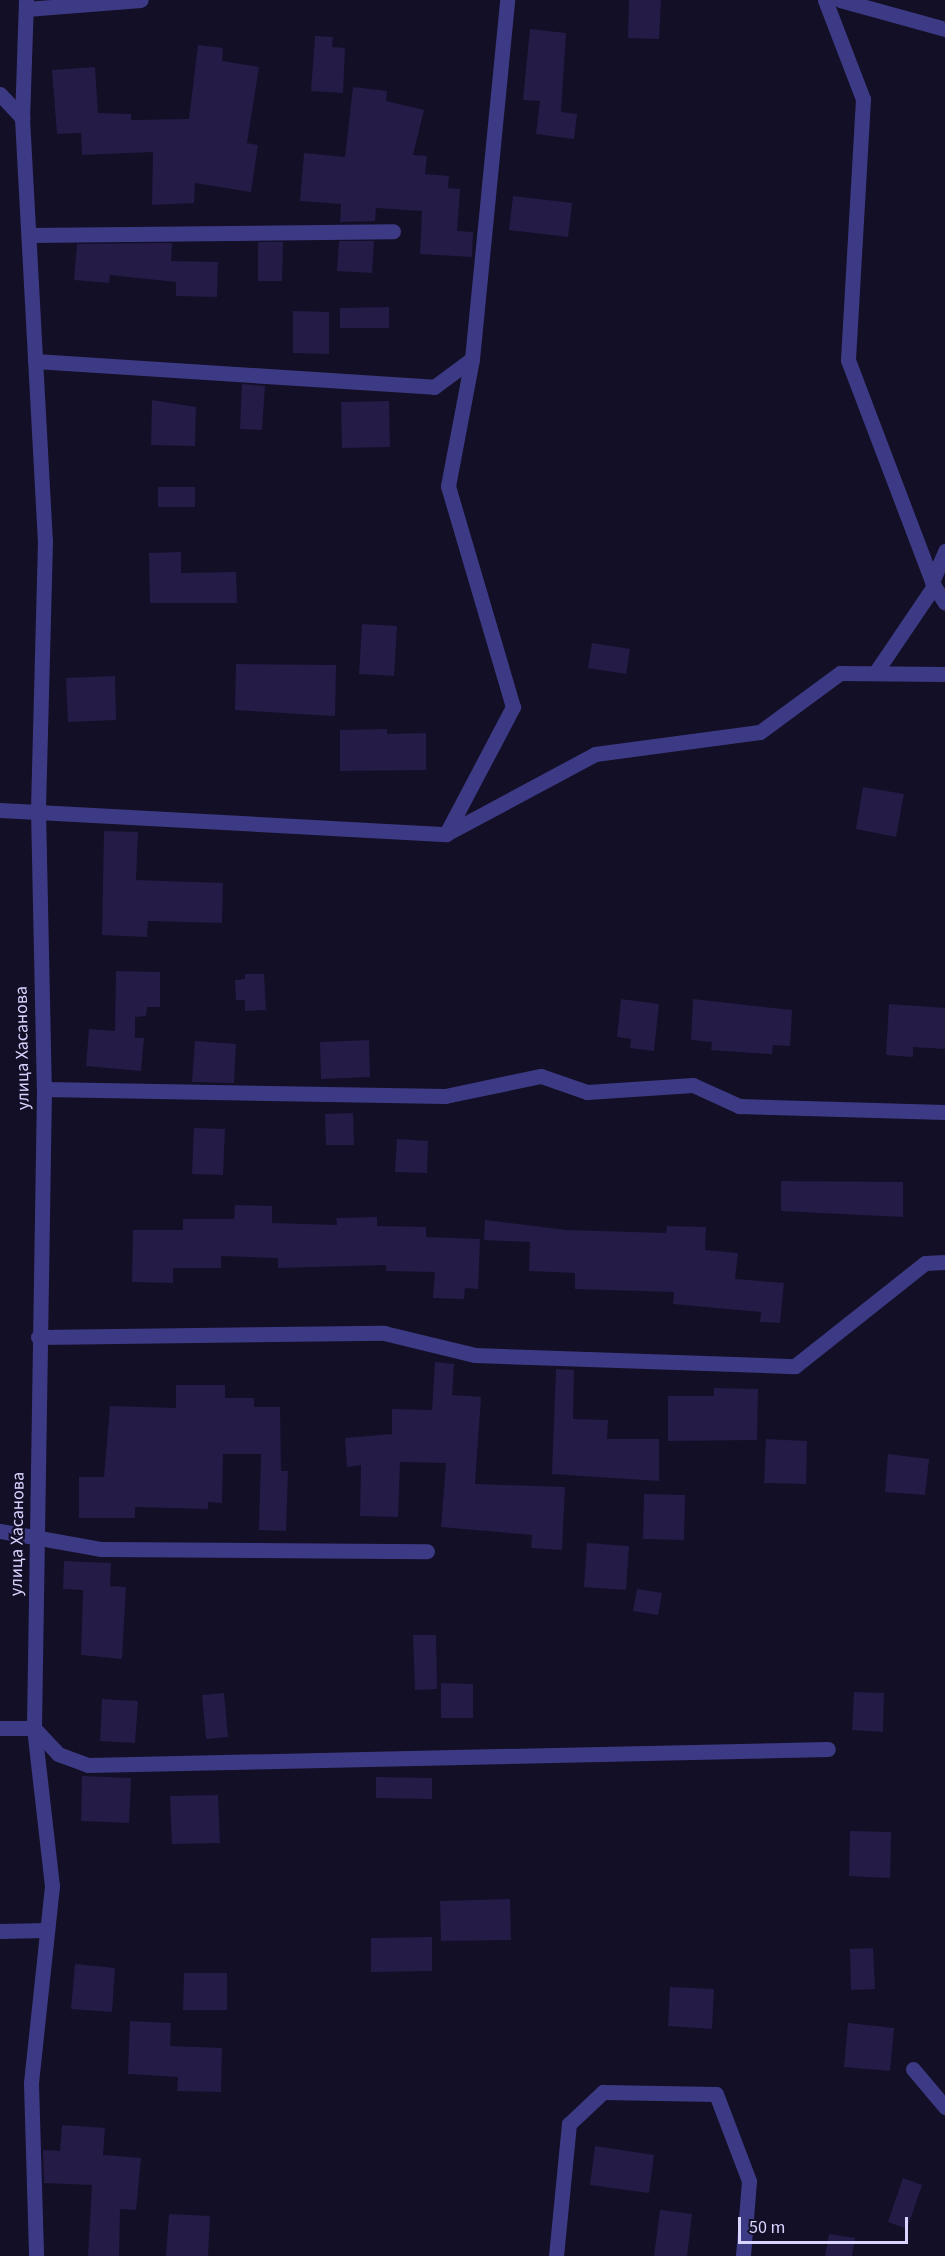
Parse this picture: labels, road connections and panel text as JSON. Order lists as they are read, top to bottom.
{
  "streets": {
    "street": ["улица Хасанова"]
  },
  "scale_bar": "50 m"
}
